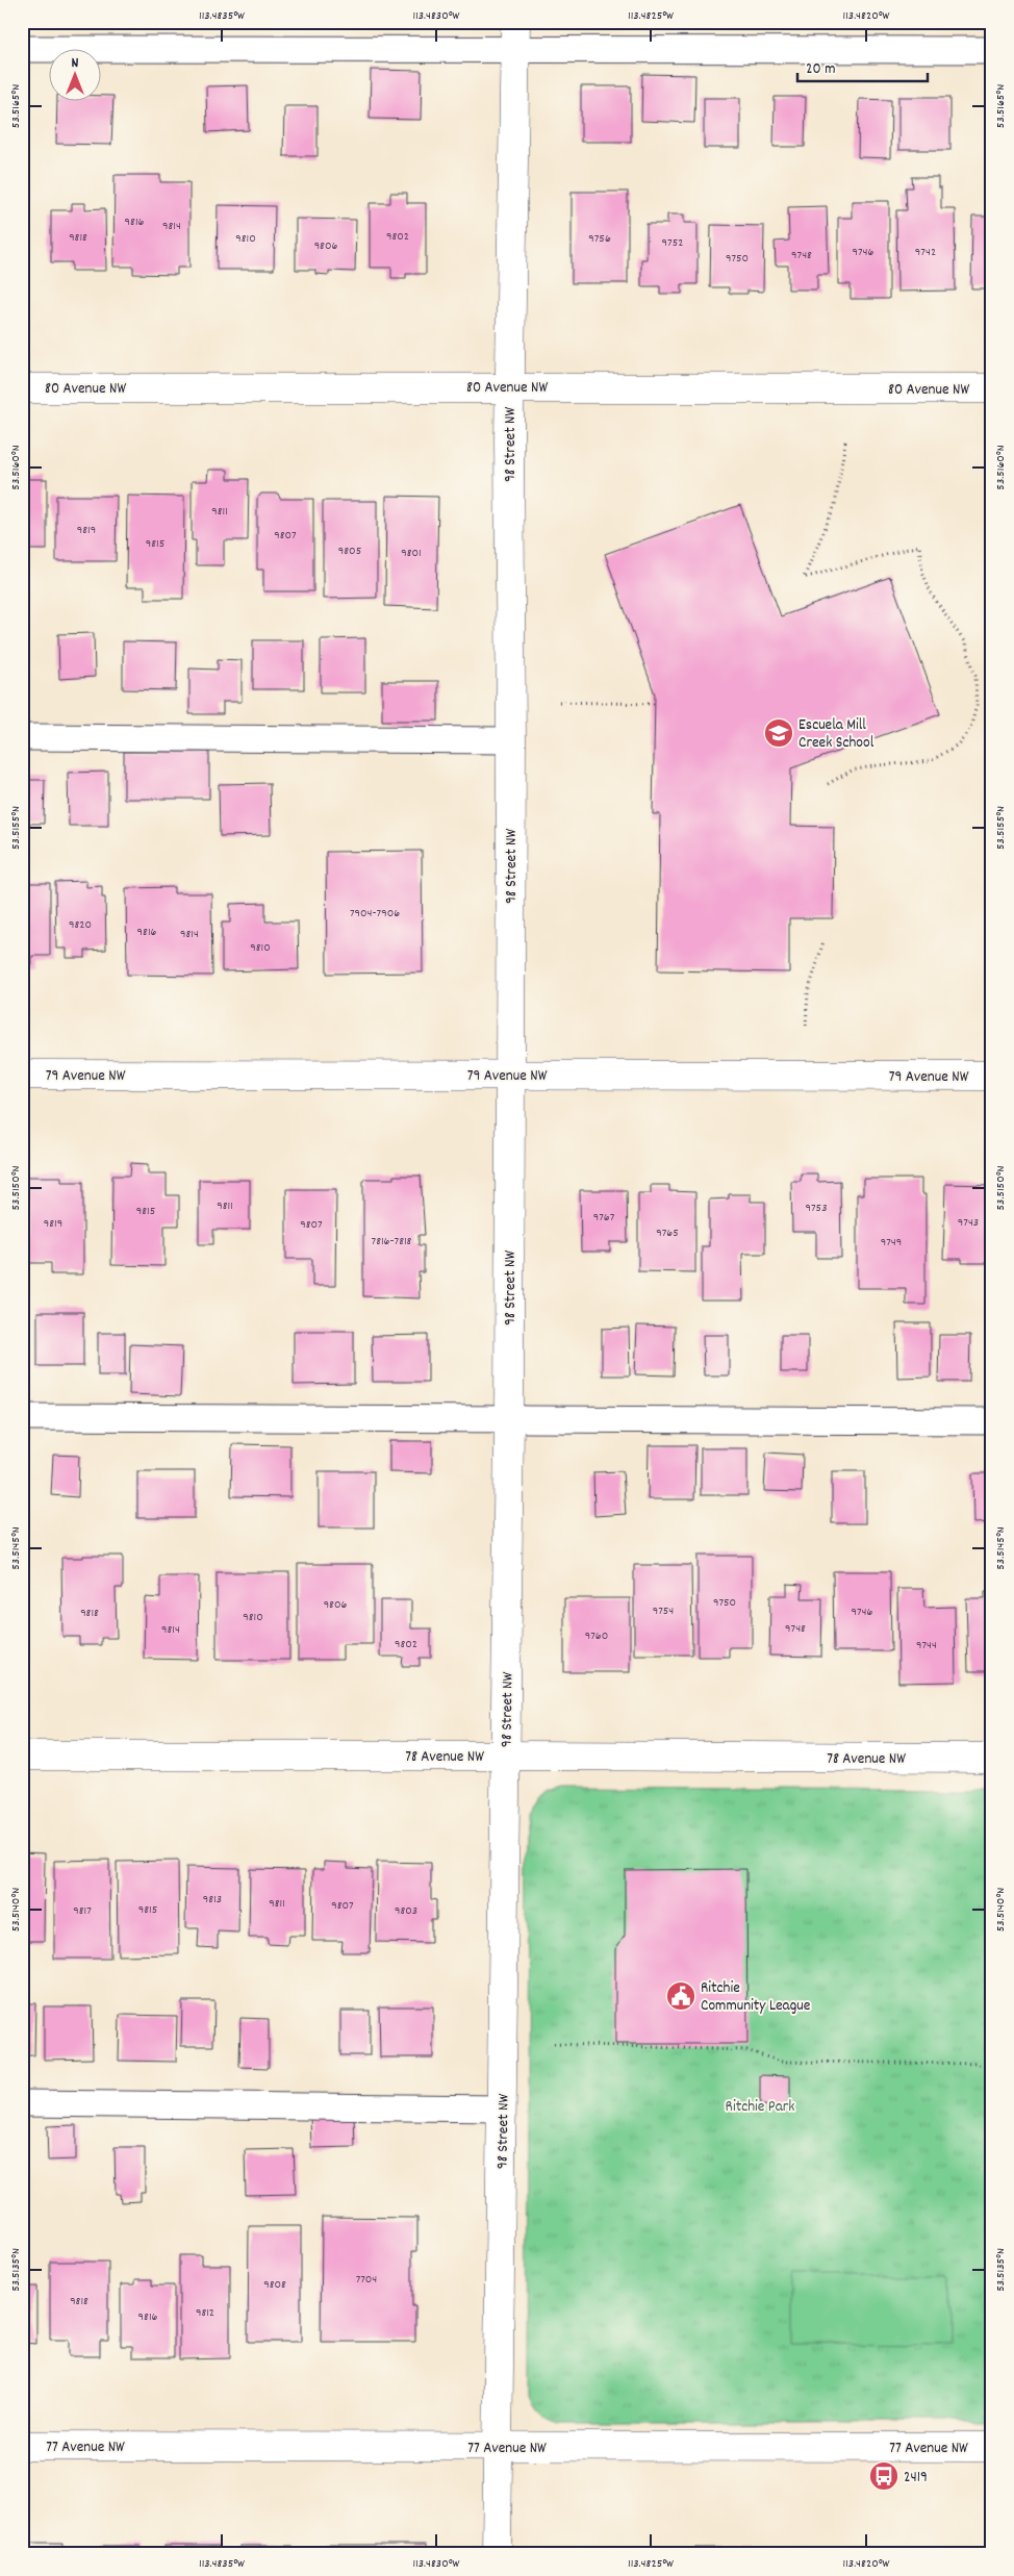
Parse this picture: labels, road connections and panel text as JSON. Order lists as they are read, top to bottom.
{
  "streets": {
    "street": [
      "80 Avenue NW",
      "98 Street NW",
      "79 Avenue NW",
      "78 Avenue NW",
      "77 Avenue NW"
    ]
  },
  "crossings": [
    ["80 Avenue NW", "98 Street NW"],
    ["98 Street NW", "79 Avenue NW"],
    ["98 Street NW", "78 Avenue NW"],
    ["98 Street NW", "77 Avenue NW"]
  ],
  "parks": ["Ritchie Park"],
  "places": {
    "school or university": ["Escuela Mill Creek School"],
    "public building": ["Ritchie Community League"],
    "bus stop": ["2419"]
  },
  "house_numbers": [
    "9816",
    "9814",
    "9802",
    "9818",
    "9810",
    "9756",
    "9752",
    "9806",
    "9746",
    "9742",
    "9748",
    "9750",
    "9811",
    "9819",
    "9807",
    "9815",
    "9805",
    "9801",
    "7904-7906",
    "9820",
    "9816",
    "9814",
    "9810",
    "9811",
    "9753",
    "9815",
    "9767",
    "9743",
    "9819",
    "9807",
    "9765",
    "7816-7818",
    "9749",
    "9750",
    "9806",
    "9754",
    "9746",
    "9818",
    "9810",
    "9748",
    "9814",
    "9760",
    "9802",
    "9744",
    "9813",
    "9811",
    "9807",
    "9815",
    "9817",
    "9803",
    "7704",
    "9808",
    "9818",
    "9812",
    "9816"
  ],
  "scale_bar": "20 m",
  "north": "top",
  "coordinates": [
    "113.4835°W",
    "113.4830°W",
    "113.4825°W",
    "113.4820°W",
    "53.5165°N",
    "53.5160°N",
    "53.5155°N",
    "53.5150°N",
    "53.5145°N",
    "53.5140°N",
    "53.5135°N"
  ]
}
